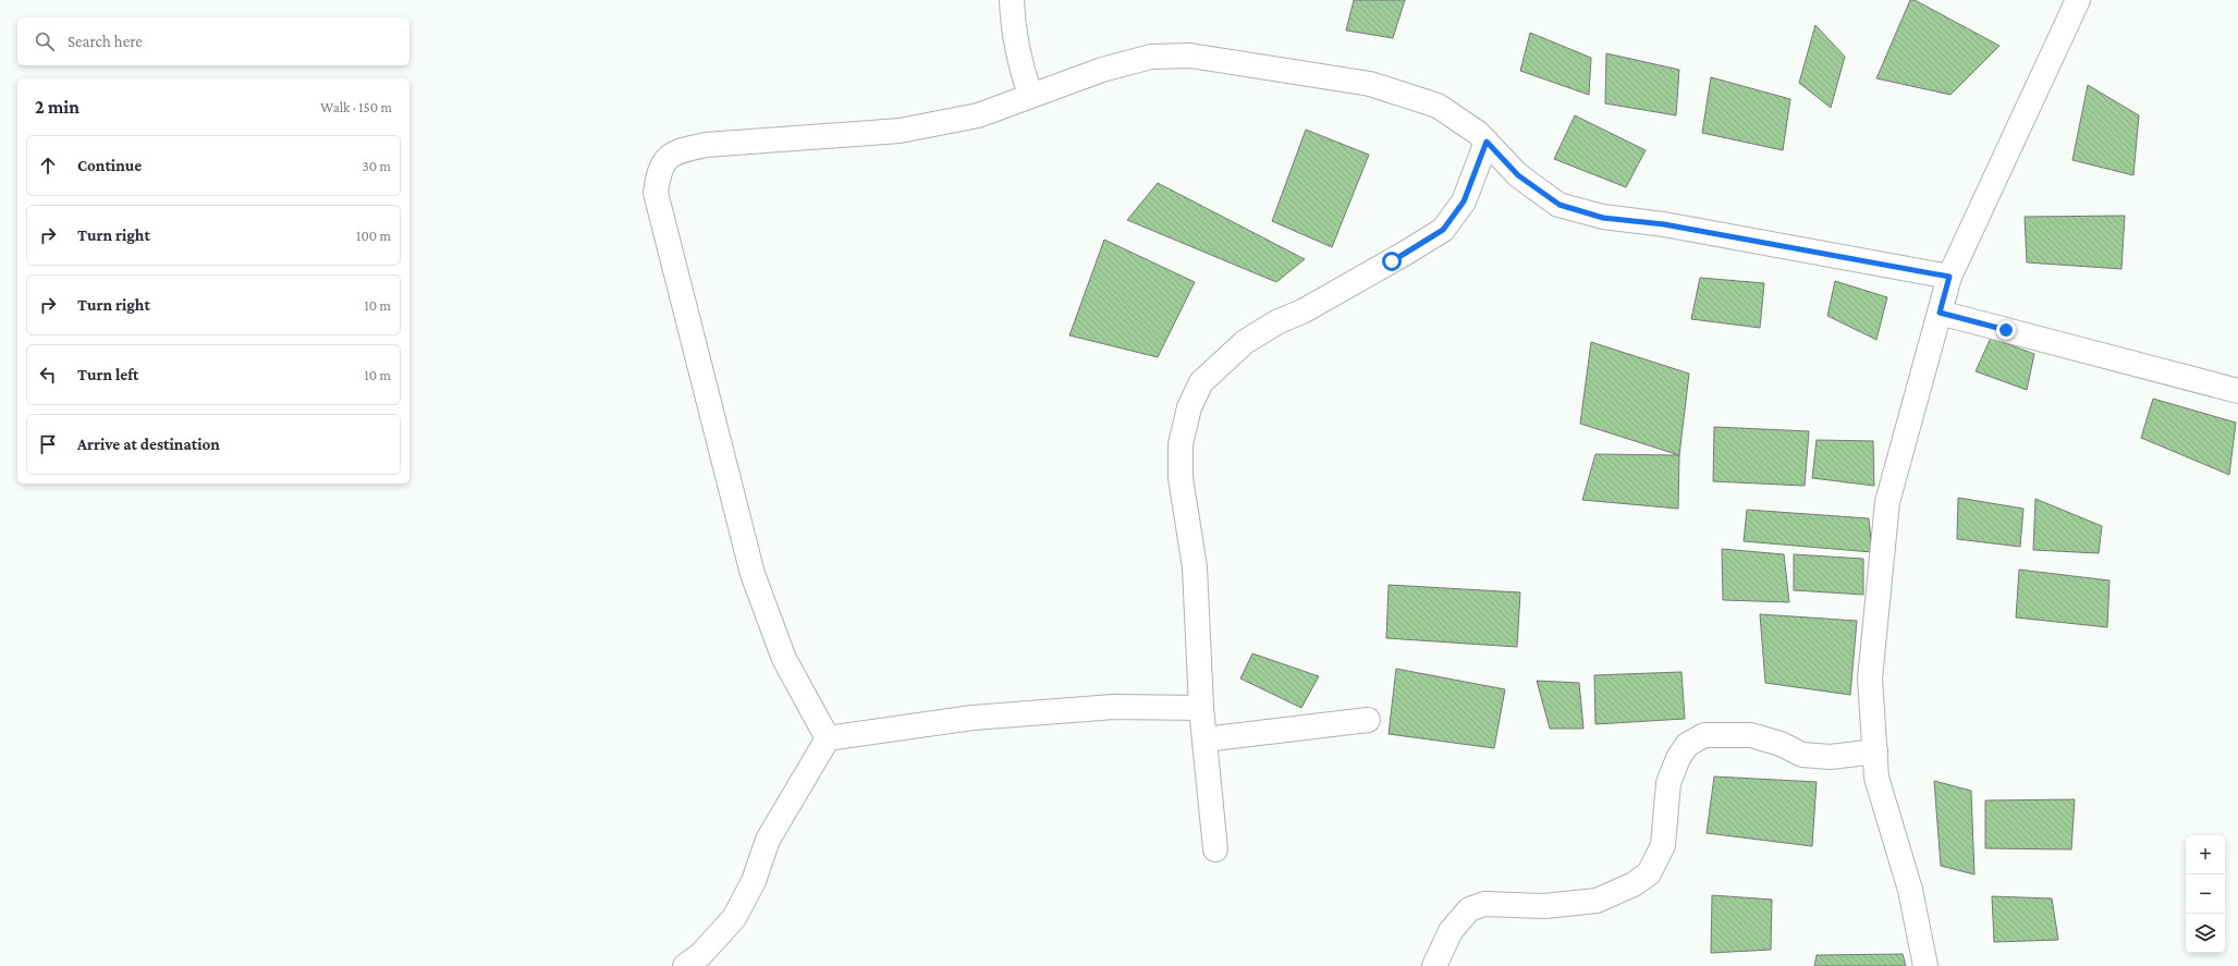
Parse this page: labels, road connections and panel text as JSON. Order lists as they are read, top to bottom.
{
  "page": {
    "search": "Search here",
    "heading": ["2 min", "Walk · 150 m"],
    "list": [
      ["Continue", "30 m"],
      ["Turn right", "100 m"],
      ["Turn right", "10 m"],
      ["Turn left", "10 m"],
      "Arrive at destination"
    ],
    "map_buttons": ["+", "−"]
  }
}
